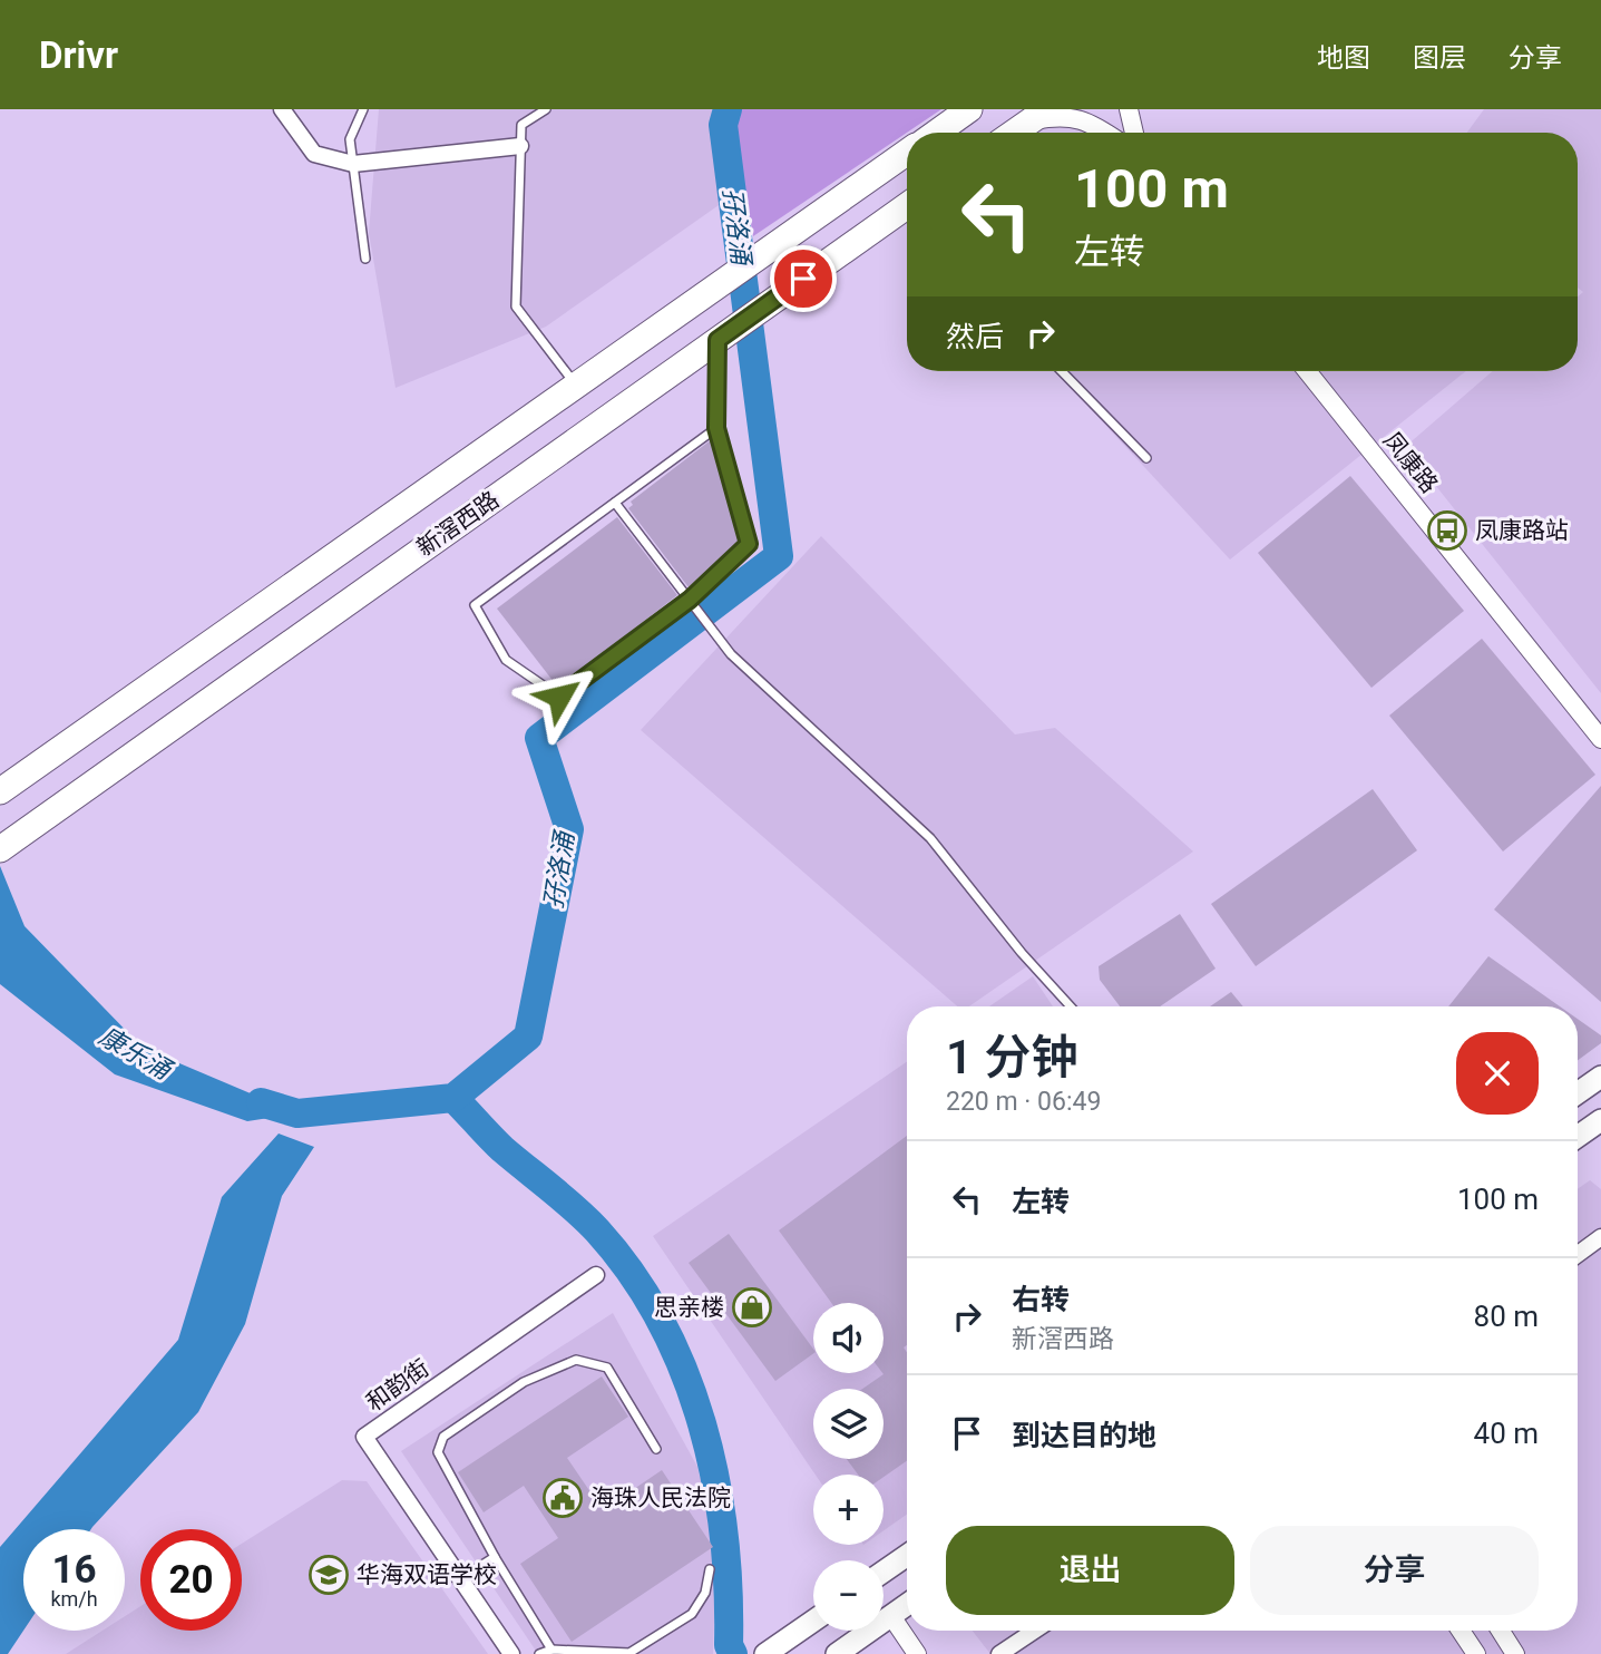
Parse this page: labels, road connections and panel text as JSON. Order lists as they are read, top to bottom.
{
  "streets": {
    "highway": ["新滘西路"],
    "street": ["凤康路", "和韵街"]
  },
  "water": ["孖洛涌", "康乐涌"],
  "places": {
    "bus stop": ["凤康路站"],
    "shop": ["思亲楼"],
    "public building": ["海珠人民法院"],
    "school or university": ["华海双语学校"]
  },
  "page": {
    "header": "Drivr",
    "nav": ["地图", "图层", "分享"],
    "turn": ["100 m", "左转"],
    "then": "然后",
    "heading": ["1 分钟", "220 m · 06:49"],
    "list": [
      {
        "name": "左转",
        "value": "100 m"
      },
      {
        "name": "右转",
        "note": "新滘西路",
        "value": "80 m"
      },
      {
        "name": "到达目的地",
        "value": "40 m"
      }
    ],
    "map_buttons": ["+", "−"],
    "buttons": ["退出", "分享"],
    "speed": "16 km/h",
    "limit": "20"
  }
}
